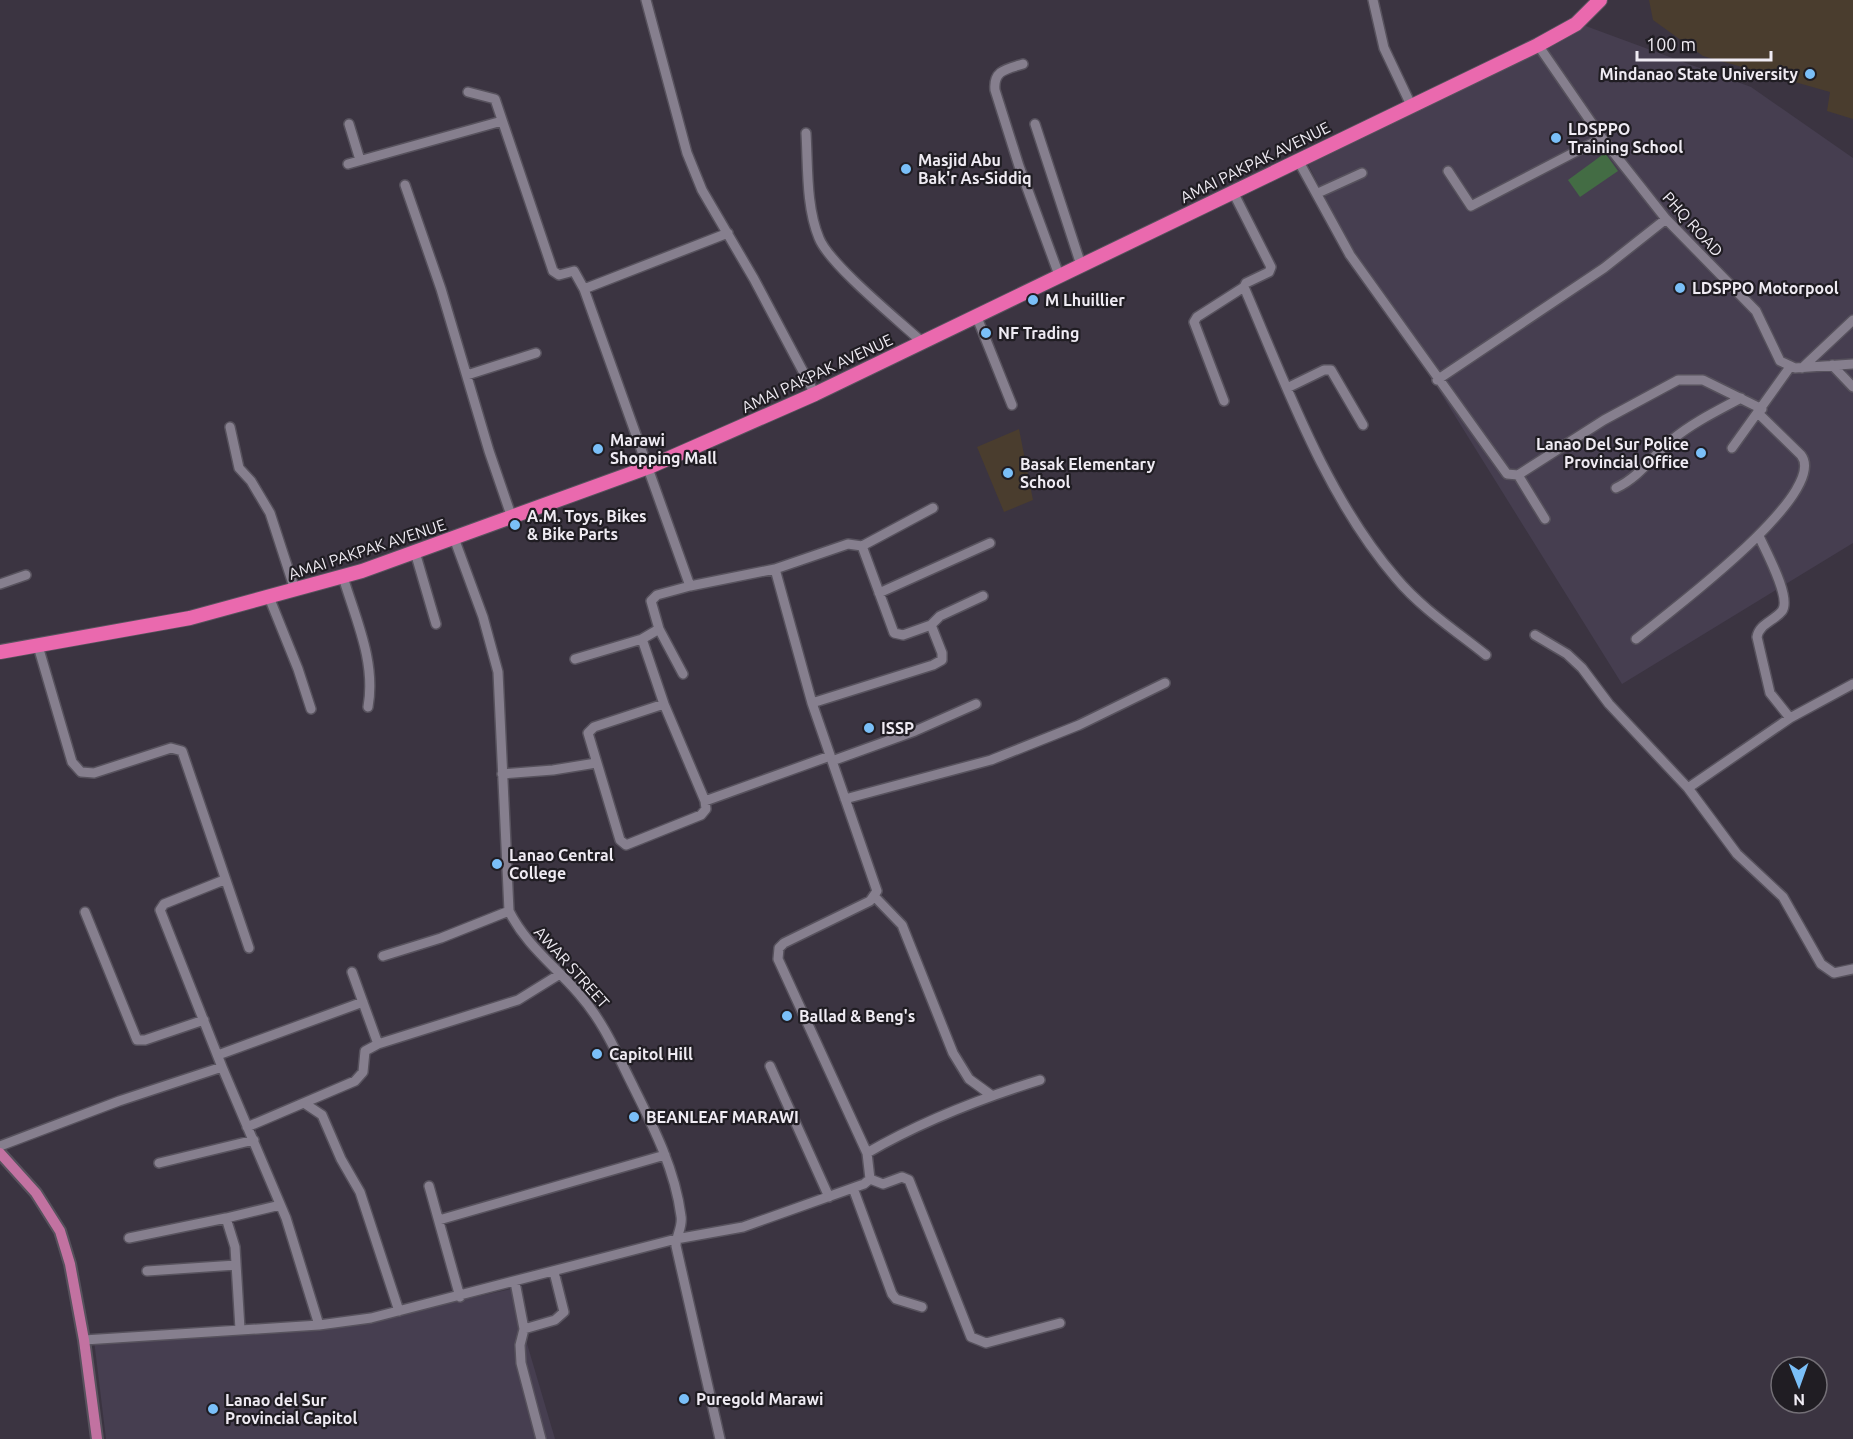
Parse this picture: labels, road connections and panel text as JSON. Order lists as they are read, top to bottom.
{
  "streets": {
    "highway": ["AMAI PAKPAK AVENUE"],
    "street": ["PHQ ROAD", "AWAR STREET"]
  },
  "crossings": [
    ["AMAI PAKPAK AVENUE", "PHQ ROAD"],
    ["AMAI PAKPAK AVENUE", "AWAR STREET"]
  ],
  "places": [
    "Mindanao State University",
    "LDSPPO Training School",
    "Masjid Abu Bak'r As-Siddiq",
    "LDSPPO Motorpool",
    "M Lhuillier",
    "NF Trading",
    "Marawi Shopping Mall",
    "Lanao Del Sur Police Provincial Office",
    "Basak Elementary School",
    "A.M. Toys, Bikes & Bike Parts",
    "ISSP",
    "Lanao Central College",
    "Ballad & Beng's",
    "Capitol Hill",
    "BEANLEAF MARAWI",
    "Puregold Marawi",
    "Lanao del Sur Provincial Capitol"
  ],
  "scale_bar": "100 m",
  "north": "bottom"
}
